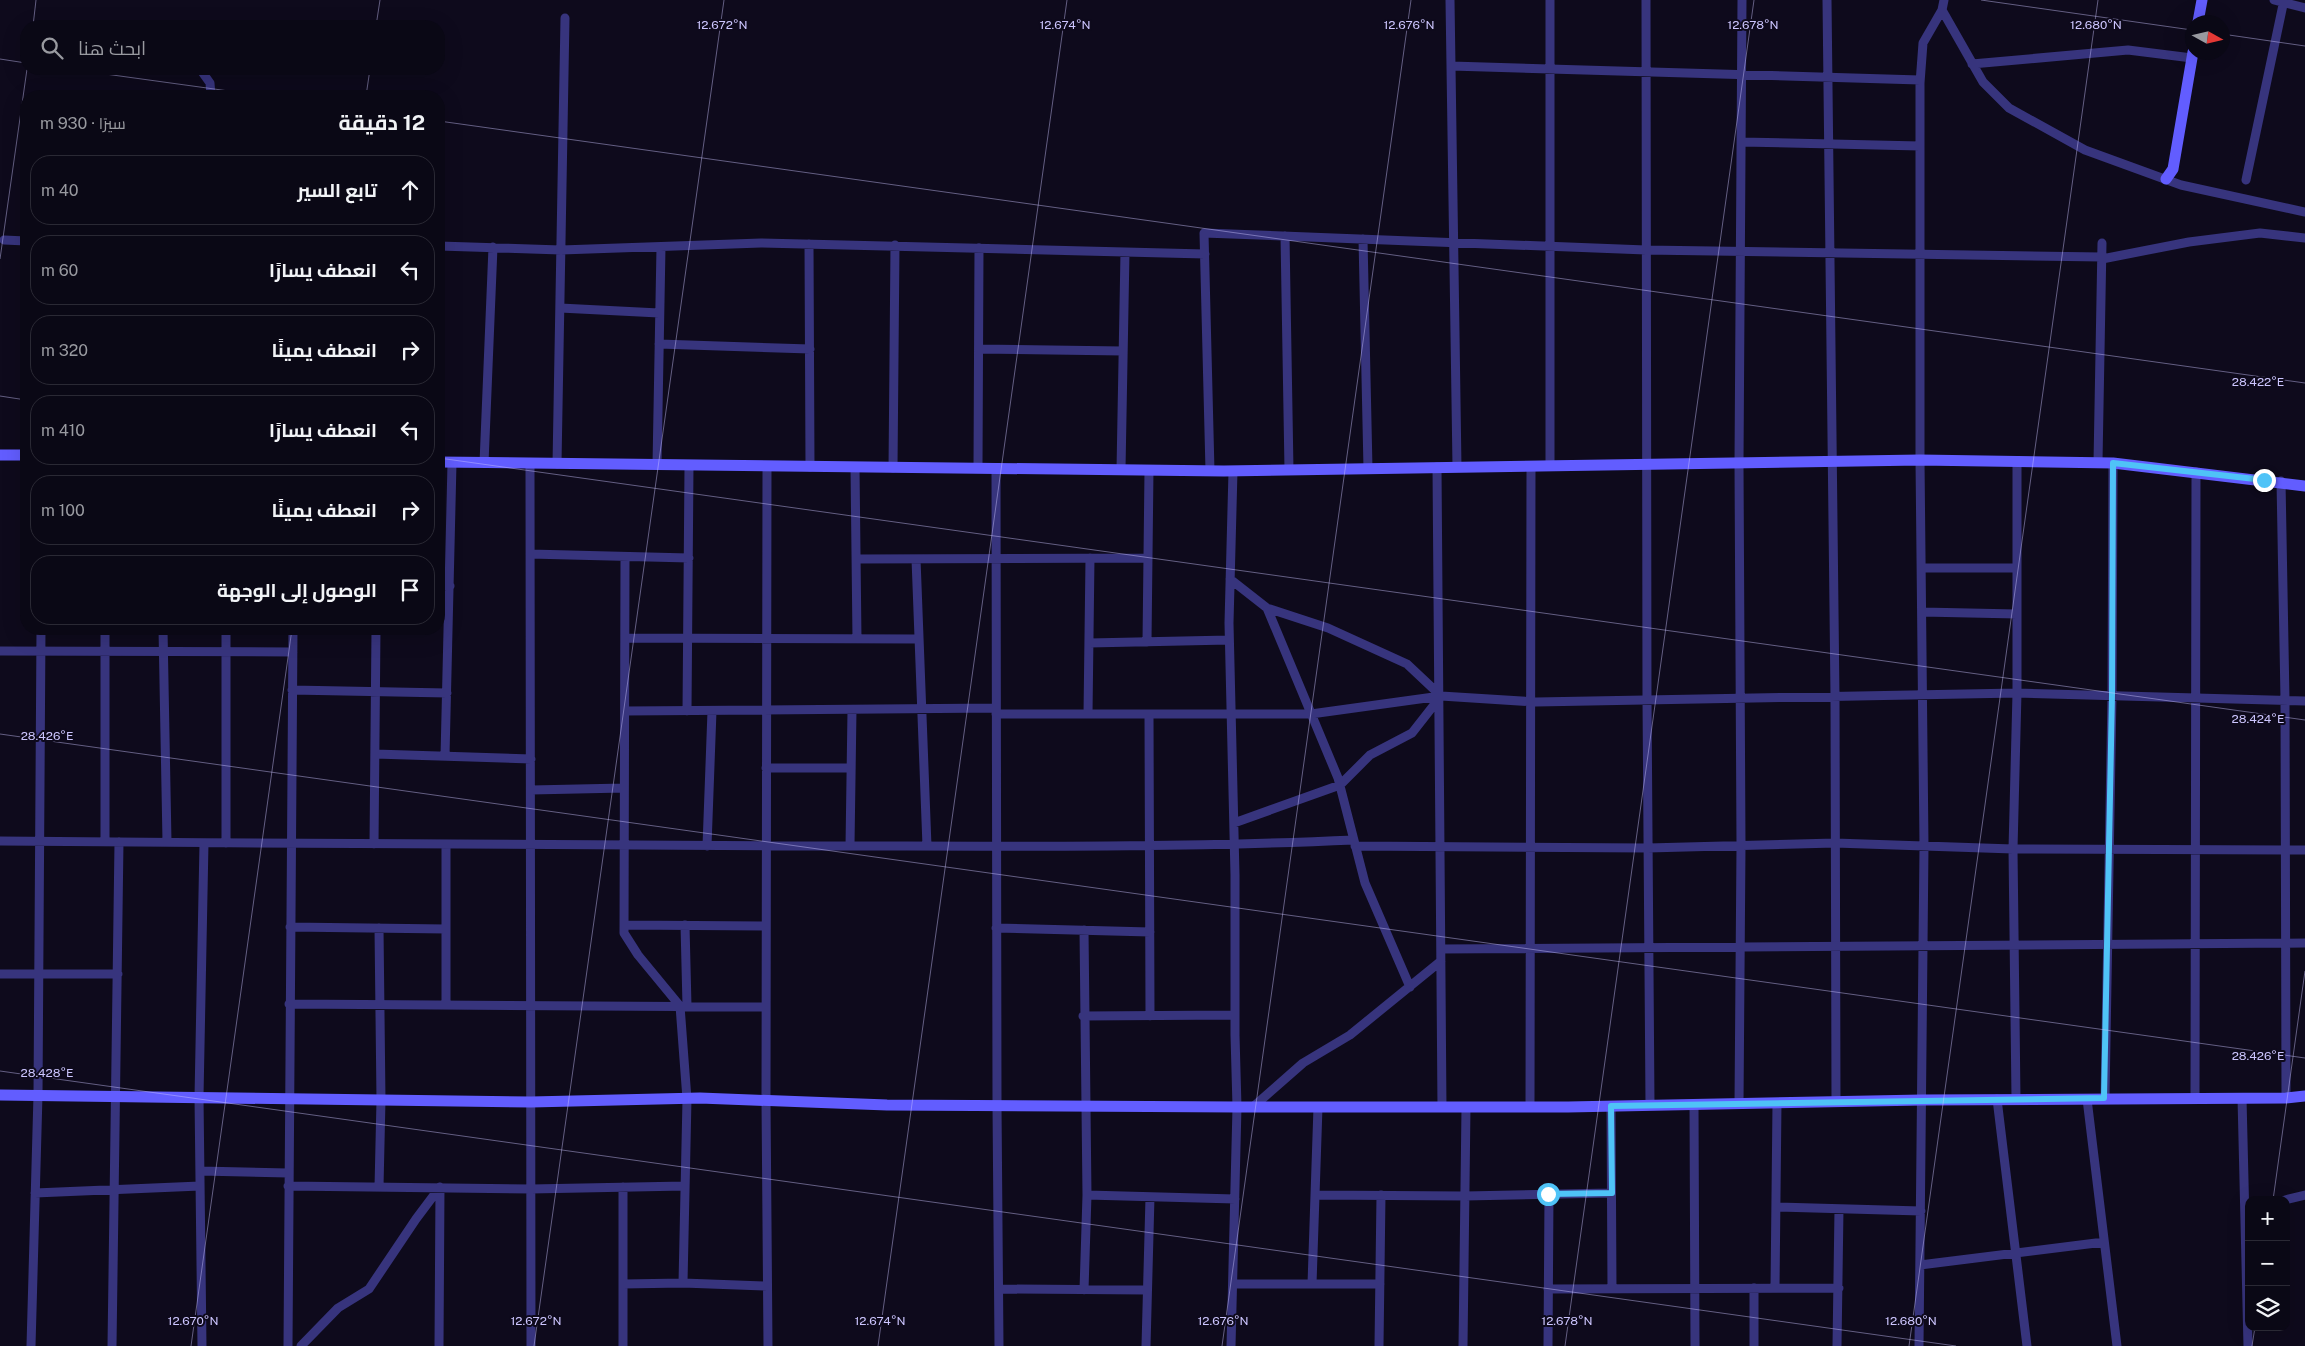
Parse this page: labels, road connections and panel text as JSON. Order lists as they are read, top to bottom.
{
  "north": "right",
  "page": {
    "search": "ابحث هنا",
    "heading": ["12 دقيقة", "سيرًا · 930 m"],
    "list": [
      ["تابع السير", "40 m"],
      ["انعطف يسارًا", "60 m"],
      ["انعطف يمينًا", "320 m"],
      ["انعطف يسارًا", "410 m"],
      ["انعطف يمينًا", "100 m"],
      "الوصول إلى الوجهة"
    ],
    "map_buttons": ["+", "−"]
  },
  "coordinates": [
    "12.672°N",
    "12.674°N",
    "12.676°N",
    "12.678°N",
    "12.680°N",
    "28.422°E",
    "28.424°E",
    "28.426°E",
    "28.428°E",
    "12.670°N"
  ]
}
